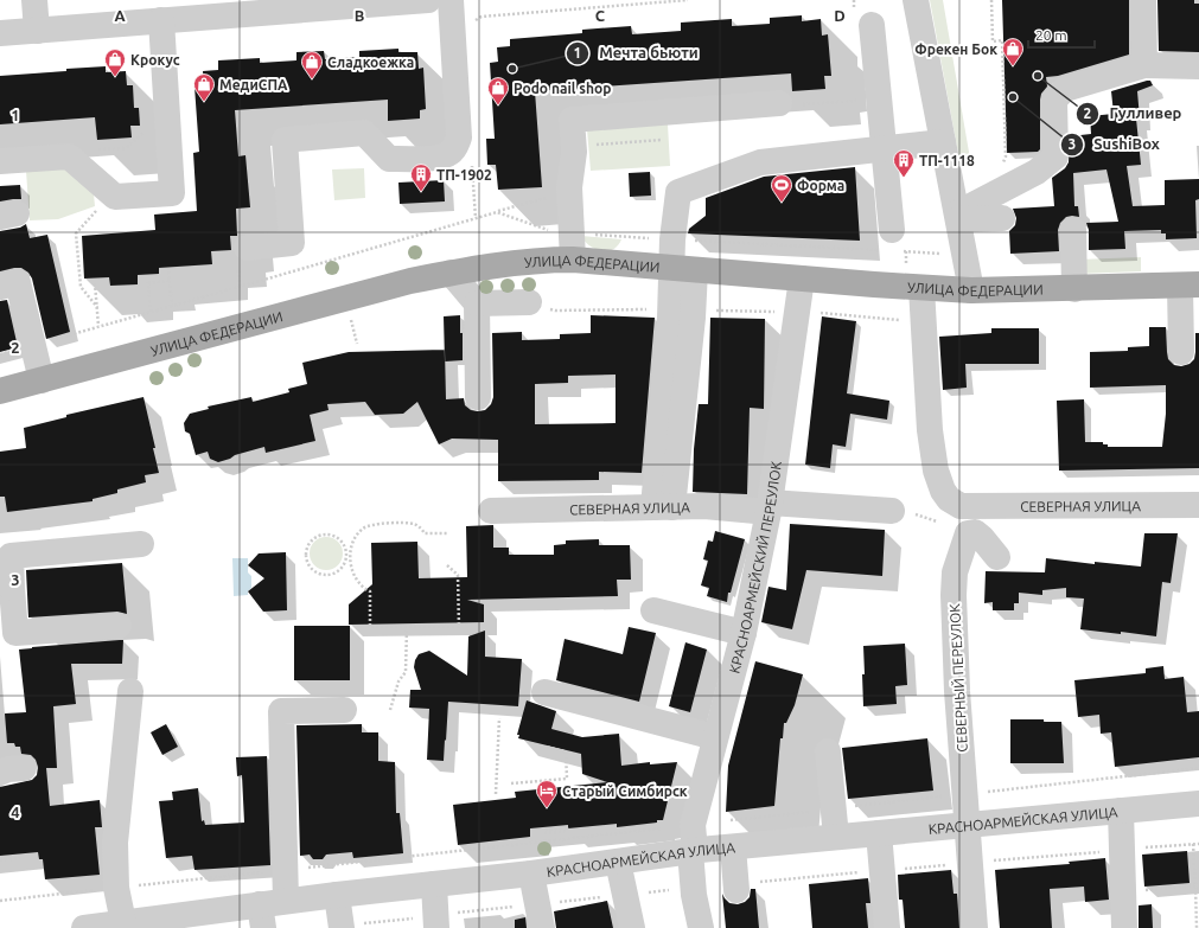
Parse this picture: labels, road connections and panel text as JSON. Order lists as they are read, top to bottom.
{
  "streets": {
    "main road": ["УЛИЦА ФЕДЕРАЦИИ"],
    "street": [
      "СЕВЕРНАЯ УЛИЦА",
      "КРАСНОАРМЕЙСКИЙ ПЕРЕУЛОК",
      "СЕВЕРНЫЙ ПЕРЕУЛОК",
      "КРАСНОАРМЕЙСКАЯ УЛИЦА"
    ]
  },
  "crossings": [
    ["УЛИЦА ФЕДЕРАЦИИ", "КРАСНОАРМЕЙСКИЙ ПЕРЕУЛОК"],
    ["СЕВЕРНАЯ УЛИЦА", "КРАСНОАРМЕЙСКИЙ ПЕРЕУЛОК"],
    ["КРАСНОАРМЕЙСКИЙ ПЕРЕУЛОК", "КРАСНОАРМЕЙСКАЯ УЛИЦА"],
    ["СЕВЕРНЫЙ ПЕРЕУЛОК", "КРАСНОАРМЕЙСКАЯ УЛИЦА"]
  ],
  "places": {
    "shop": [
      "Фрекен Бок",
      "Крокус",
      "Сладкоежка",
      "МедиСПА",
      "Podo nail shop"
    ],
    "other": ["Мечта бьюти", "Гулливер", "SushiBox"],
    "building": ["ТП-1118", "ТП-1902"],
    "sports": ["Форма"],
    "hotel": ["Старый Симбирск"]
  },
  "scale_bar": "20 m",
  "grid": {
    "columns": [
      "A",
      "B",
      "C",
      "D"
    ],
    "rows": [
      "1",
      "2",
      "3",
      "4"
    ]
  }
}
